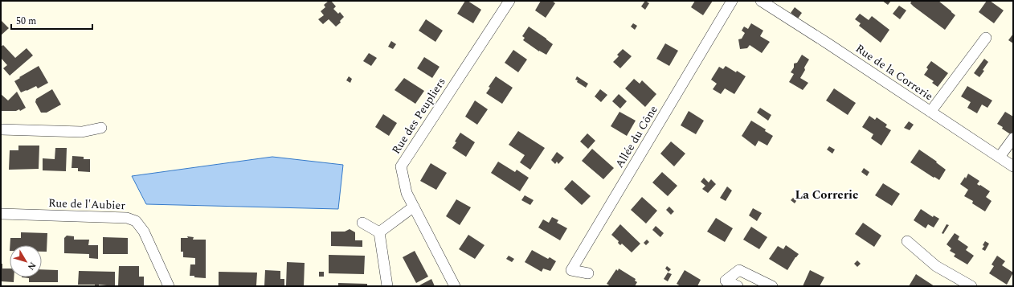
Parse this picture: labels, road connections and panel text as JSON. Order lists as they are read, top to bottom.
{
  "streets": {
    "street": [
      "Rue de la Correrie",
      "Rue des Peupliers",
      "Allée du Cône",
      "Rue de l'Aubier"
    ]
  },
  "districts": ["La Correrie"],
  "scale_bar": "50 m",
  "north": "bottom right"
}
